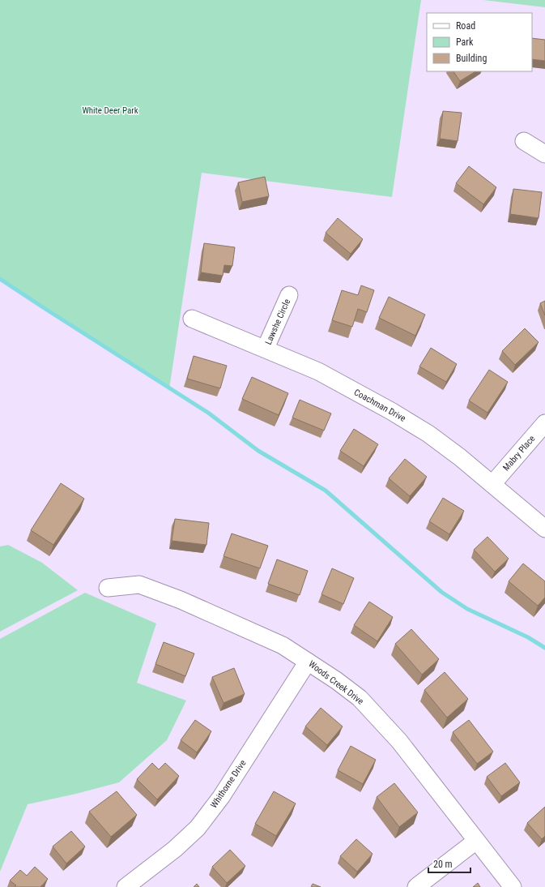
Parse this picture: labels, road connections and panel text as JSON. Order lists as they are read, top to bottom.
{
  "streets": {
    "street": [
      "Lawshe Circle",
      "Coachman Drive",
      "Mabry Place",
      "Woods Creek Drive",
      "Whithorne Drive"
    ]
  },
  "crossings": [
    ["Lawshe Circle", "Coachman Drive"],
    ["Coachman Drive", "Mabry Place"],
    ["Woods Creek Drive", "Whithorne Drive"]
  ],
  "parks": ["White Deer Park"],
  "legend": ["Road", "Park", "Building"],
  "scale_bar": "20 m"
}
